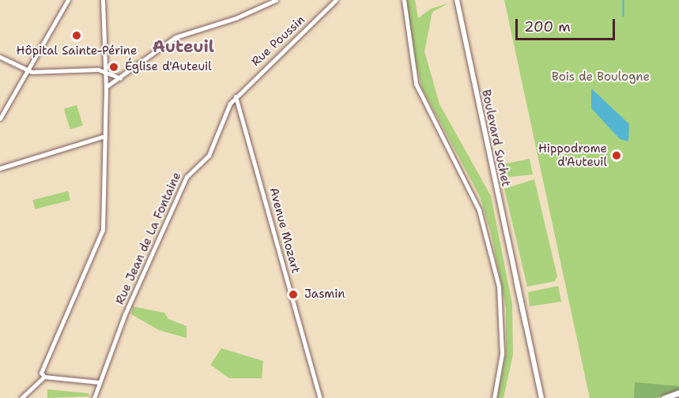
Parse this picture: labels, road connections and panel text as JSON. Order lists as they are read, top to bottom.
{
  "streets": {
    "main road": ["Boulevard Suchet"],
    "street": ["Rue Poussin", "Avenue Mozart", "Rue Jean de La Fontaine"]
  },
  "crossings": [
    ["Rue Poussin", "Avenue Mozart"],
    ["Rue Poussin", "Rue Jean de La Fontaine"],
    ["Avenue Mozart", "Rue Jean de La Fontaine"]
  ],
  "districts": ["Auteuil"],
  "parks": ["Bois de Boulogne"],
  "places": [
    "Hôpital Sainte-Périne",
    "Église d'Auteuil",
    "Hippodrome d'Auteuil",
    "Jasmin"
  ],
  "scale_bar": "200 m"
}
